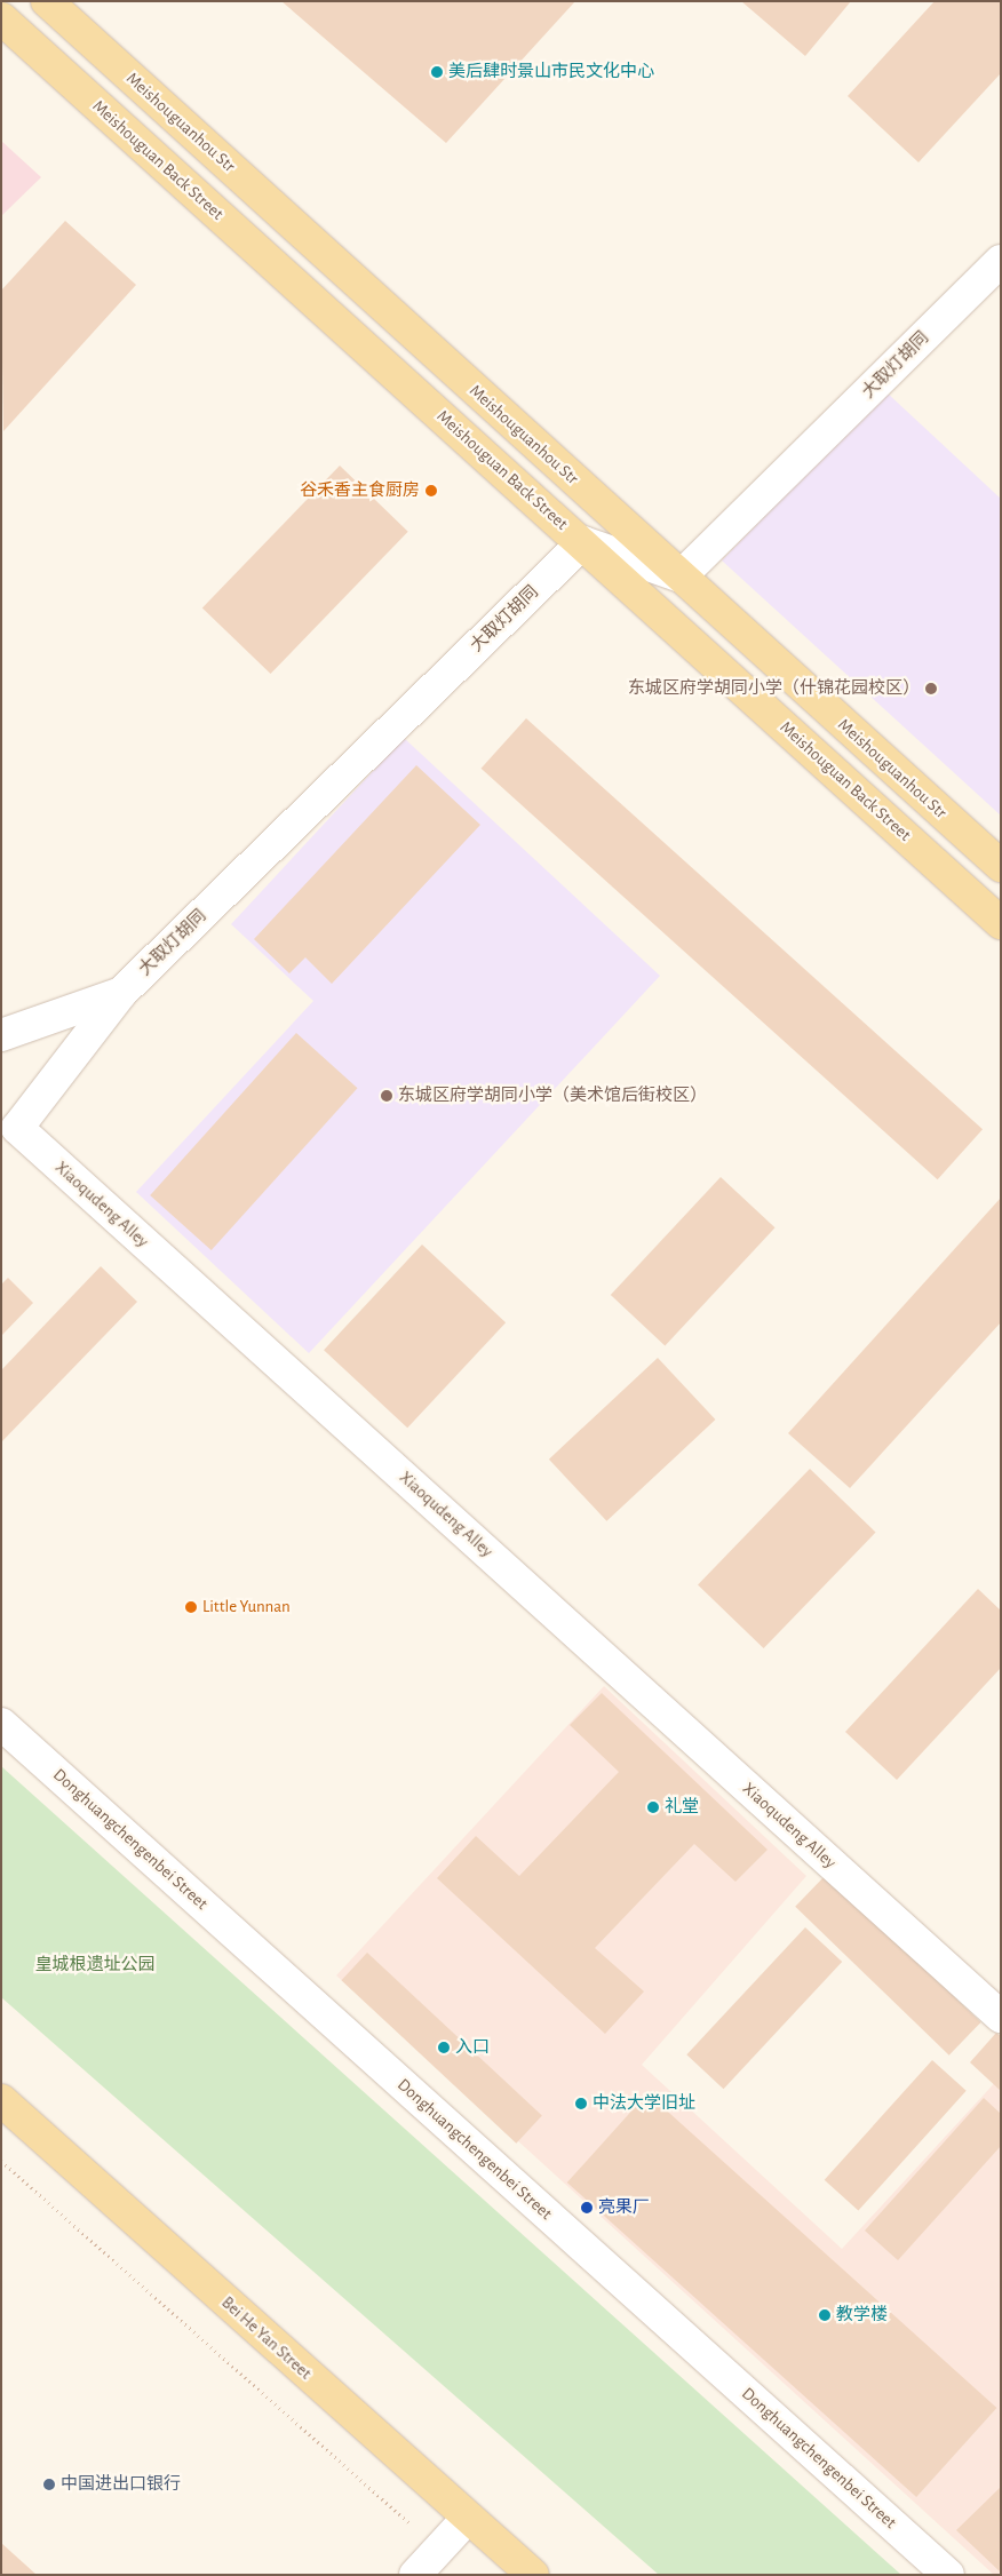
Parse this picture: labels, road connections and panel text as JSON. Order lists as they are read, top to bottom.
{
  "streets": {
    "main road": ["Meishouguanhou Str", "Meishouguan Back Street", "Bei He Yan Street"],
    "street": ["大取灯胡同", "Xiaoqudeng Alley", "Donghuangchengenbei Street"]
  },
  "crossings": [
    ["Meishouguanhou Str", "大取灯胡同"],
    ["Meishouguan Back Street", "大取灯胡同"],
    ["大取灯胡同", "Xiaoqudeng Alley"]
  ],
  "parks": ["皇城根遗址公园"],
  "places": [
    "美后肆时景山市民文化中心",
    "谷禾香主食厨房",
    "东城区府学胡同小学（什锦花园校区）",
    "东城区府学胡同小学（美术馆后街校区）",
    "Little Yunnan",
    "礼堂",
    "入口",
    "中法大学旧址",
    "亮果厂",
    "教学楼",
    "中国进出口银行"
  ]
}
